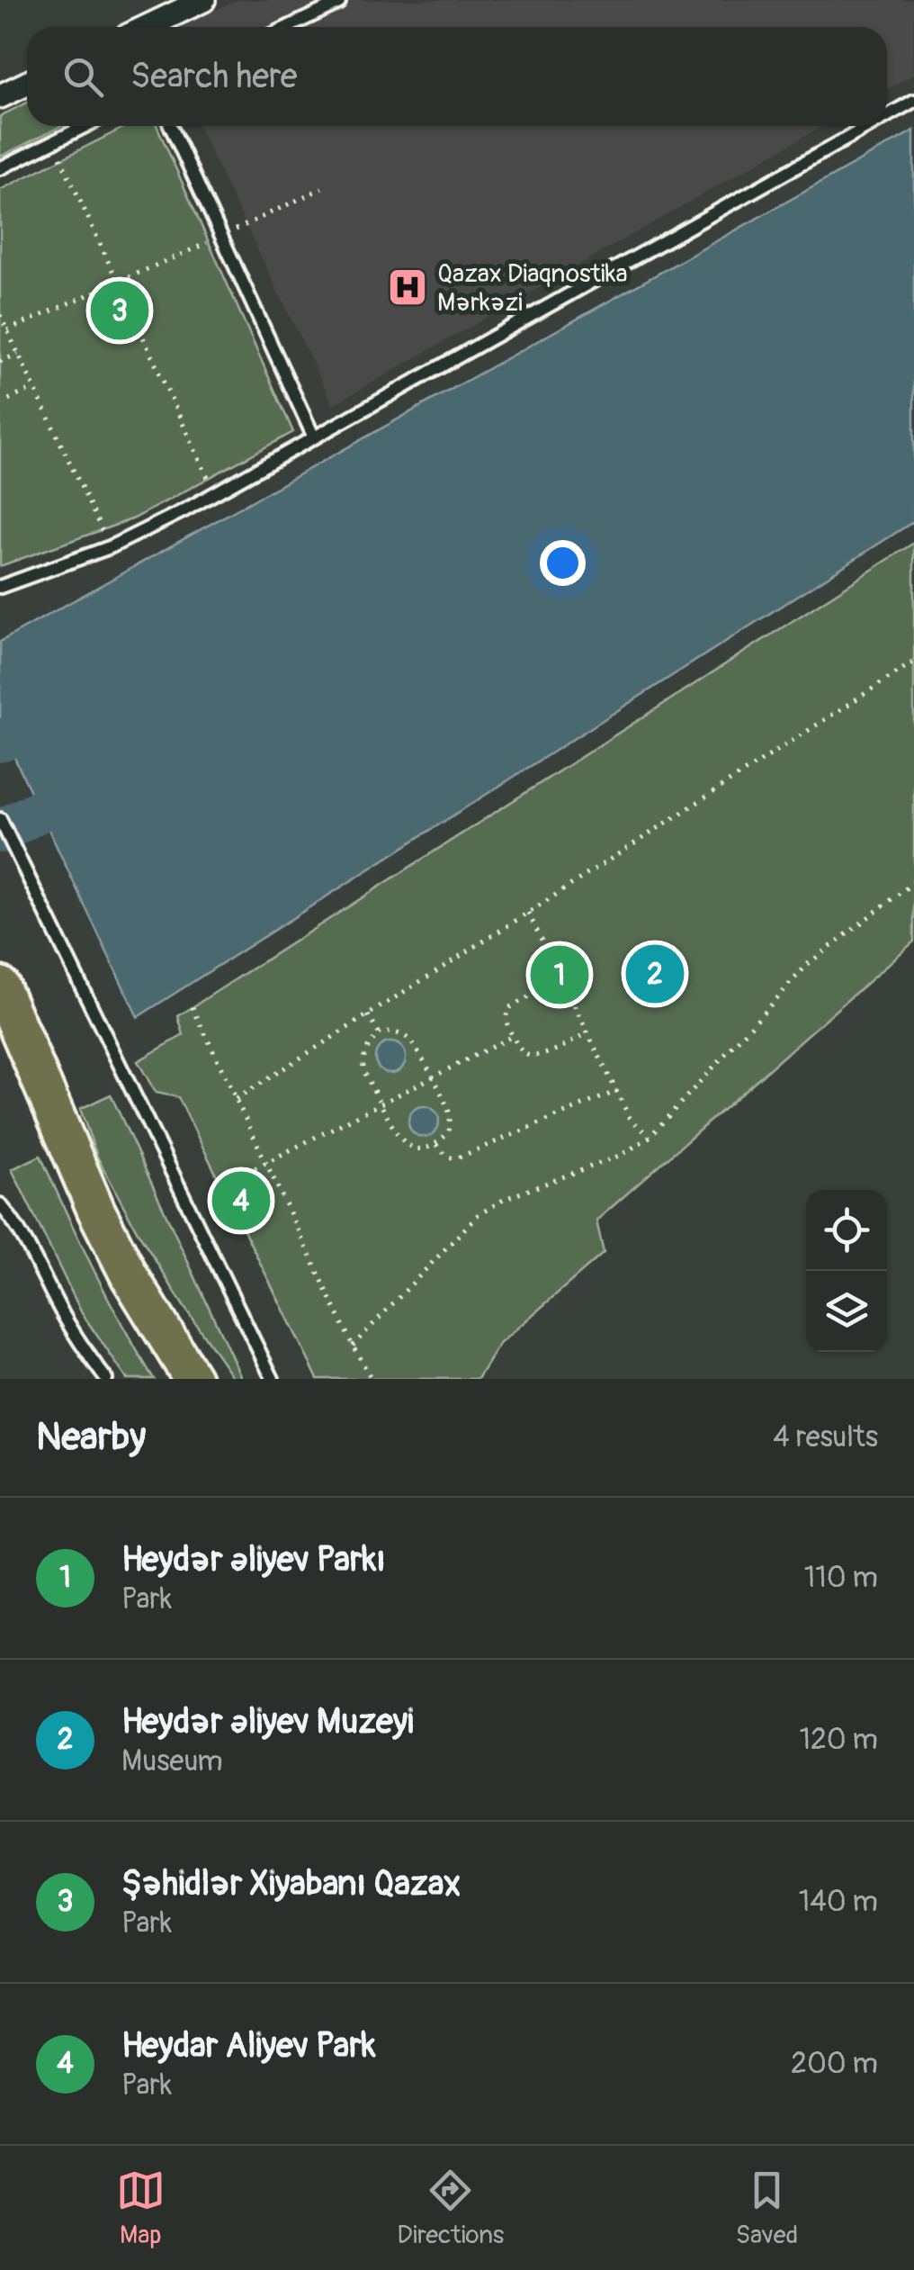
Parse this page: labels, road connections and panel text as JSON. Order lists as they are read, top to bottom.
{
  "places": {
    "hospital": ["Qazax Diaqnostika Mərkəzi"]
  },
  "page": {
    "search": "Search here",
    "pins": [
      "3",
      "2",
      "1",
      "4"
    ],
    "heading": ["Nearby", "4 results"],
    "list": [
      {
        "mark": "1",
        "name": "Heydər Əliyev Parkı",
        "note": "Park",
        "value": "110 m"
      },
      {
        "mark": "2",
        "name": "Heydər Əliyev Muzeyi",
        "note": "Museum",
        "value": "120 m"
      },
      {
        "mark": "3",
        "name": "Şəhidlər Xiyabanı Qazax",
        "note": "Park",
        "value": "140 m"
      },
      {
        "mark": "4",
        "name": "Heydar Aliyev Park",
        "note": "Park",
        "value": "200 m"
      }
    ],
    "nav": ["Map", "Directions", "Saved"]
  }
}
